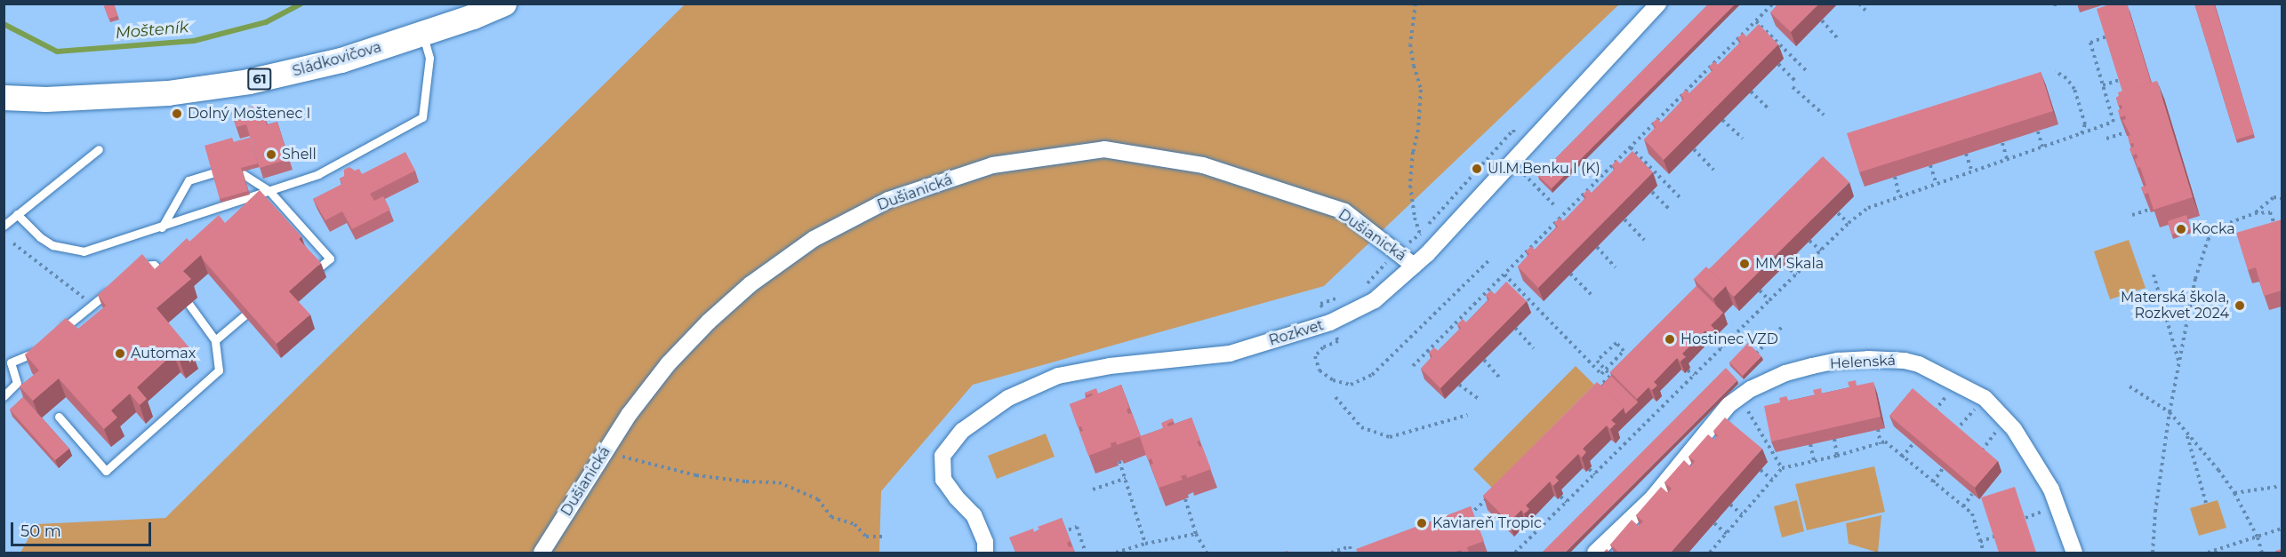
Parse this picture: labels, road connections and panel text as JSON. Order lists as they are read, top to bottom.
{
  "streets": {
    "main road": ["Sládkovičova", "61"],
    "street": ["Dušianická", "Rozkvet", "Helenská"]
  },
  "crossings": [
    ["Dušianická", "Rozkvet"]
  ],
  "water": ["Mošteník"],
  "places": [
    "Dolný Moštenec I",
    "Shell",
    "Ul.M.Benku I (K)",
    "Kocka",
    "MM Skala",
    "Materská škola, Rozkvet 2024",
    "Hostinec VZD",
    "Automax",
    "Kaviareň Tropic"
  ],
  "scale_bar": "50 m"
}
